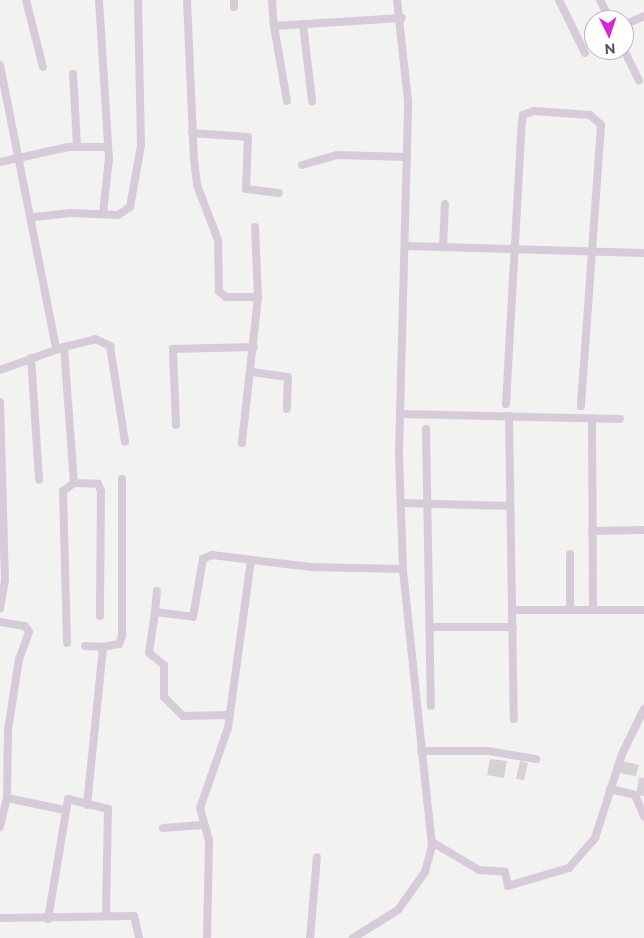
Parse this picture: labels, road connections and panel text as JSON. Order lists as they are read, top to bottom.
{
  "north": "bottom"
}
